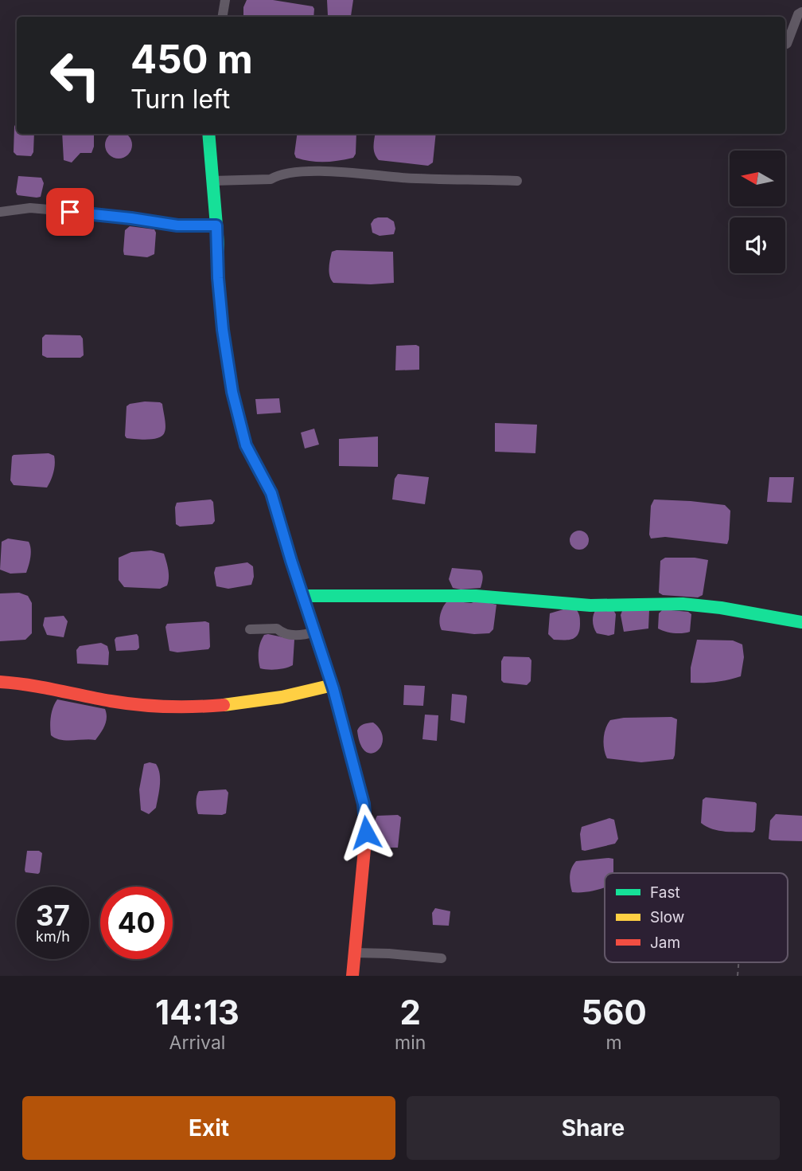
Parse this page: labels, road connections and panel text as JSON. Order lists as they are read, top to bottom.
{
  "legend": ["Fast", "Slow", "Jam"],
  "north": "left",
  "page": {
    "turn": ["450 m", "Turn left"],
    "speed": "37 km/h",
    "limit": "40",
    "eta": [
      "14:13",
      "Arrival",
      "2",
      "min",
      "560",
      "m"
    ],
    "buttons": ["Exit", "Share"]
  }
}
